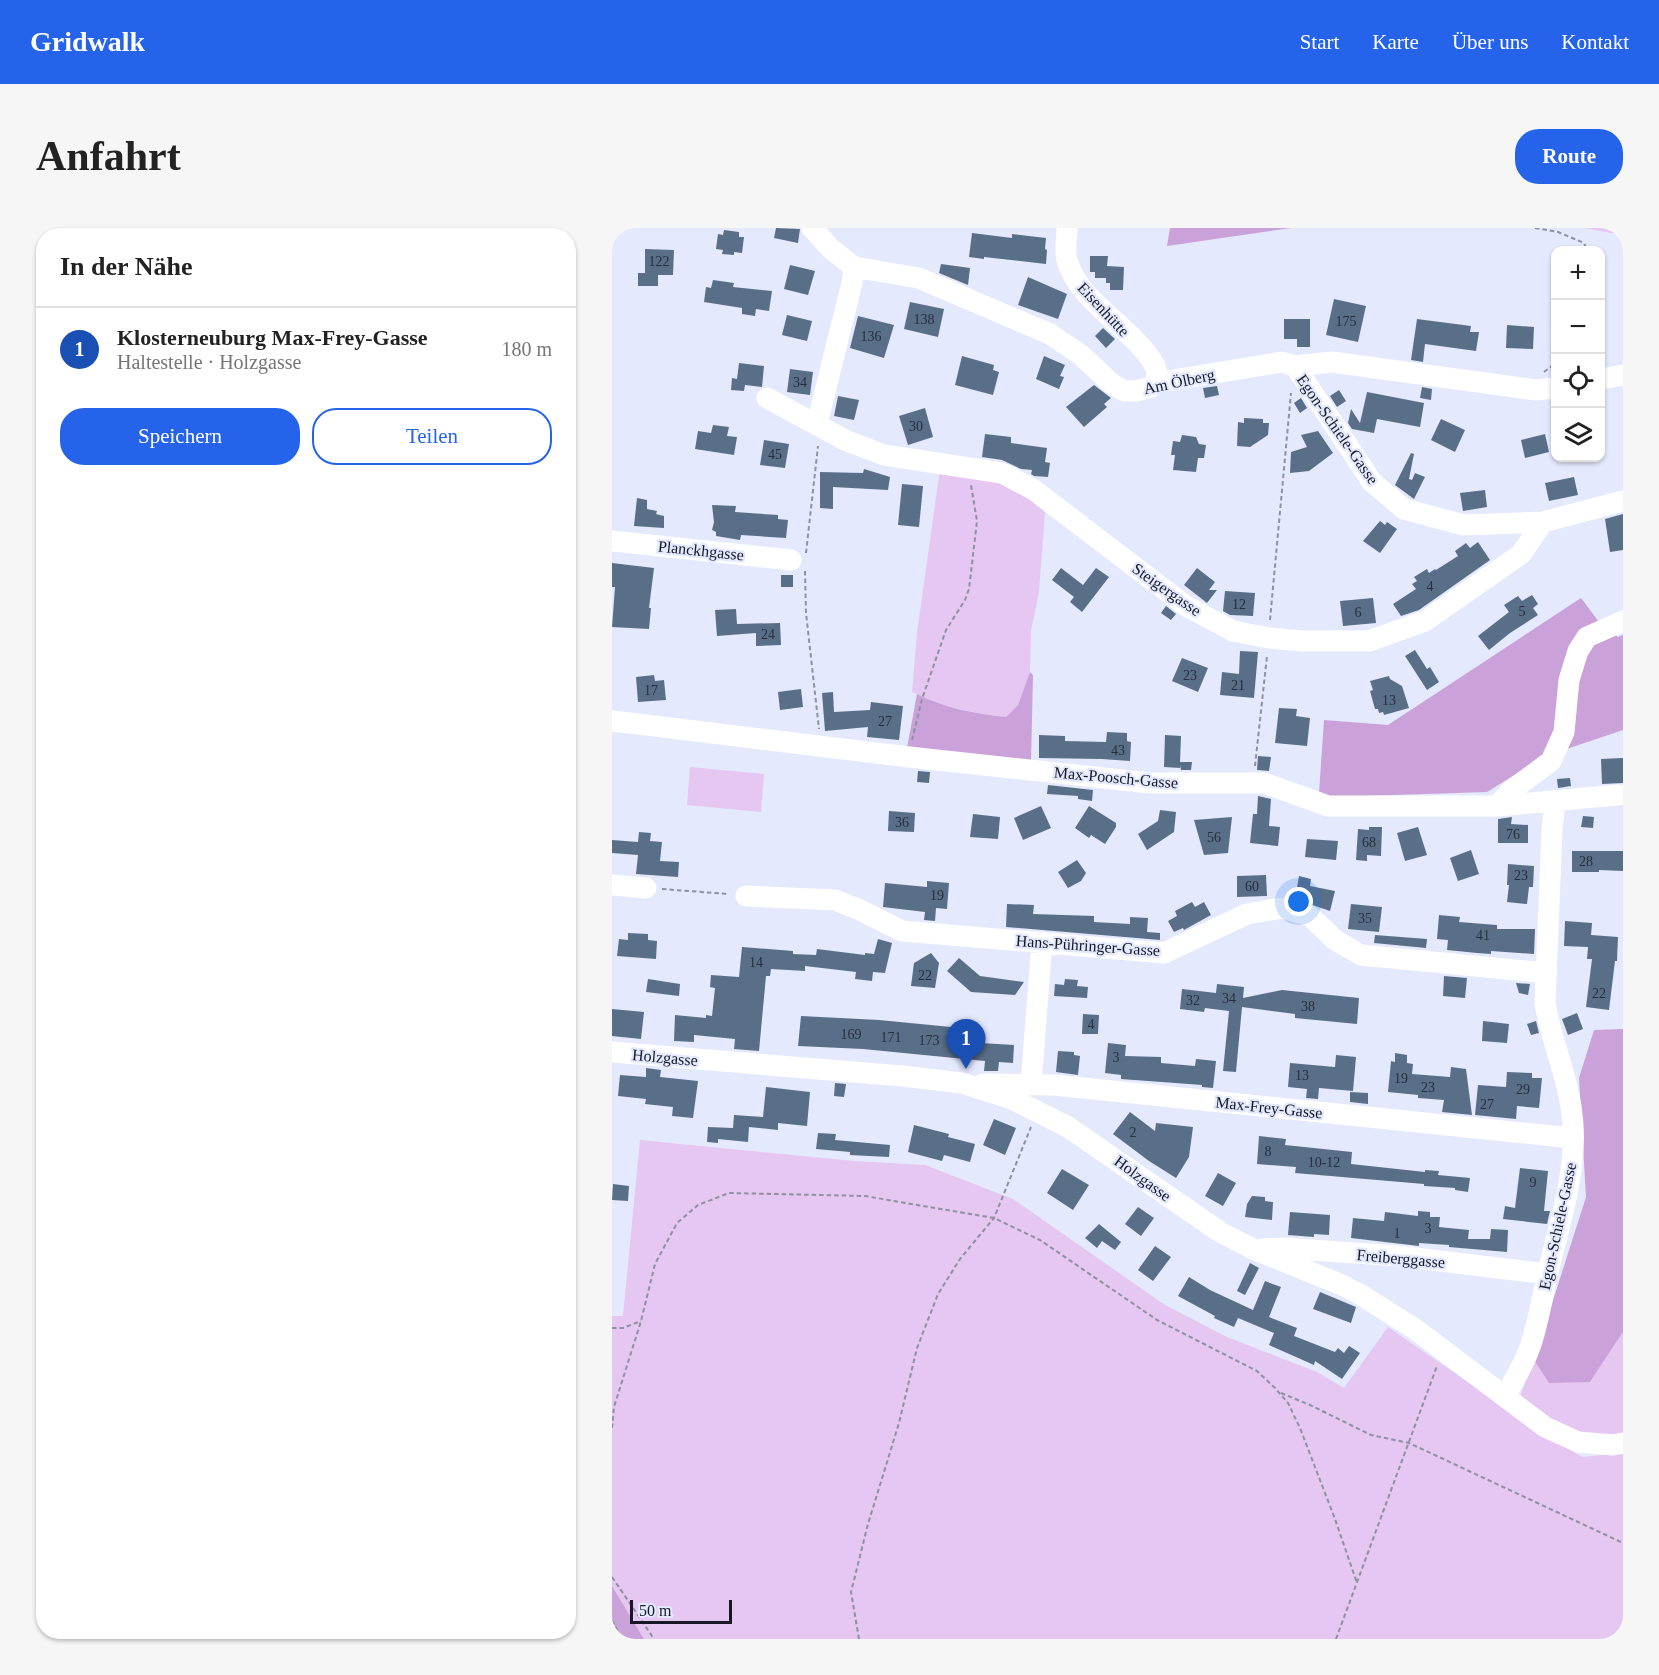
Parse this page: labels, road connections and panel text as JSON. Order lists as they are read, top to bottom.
{
  "streets": {
    "street": [
      "Eisenhütte",
      "Am Ölberg",
      "Egon-Schiele-Gasse",
      "Planckhgasse",
      "Steigergasse",
      "Max-Poosch-Gasse",
      "Hans-Pühringer-Gasse",
      "Holzgasse",
      "Max-Frey-Gasse",
      "Freiberggasse"
    ]
  },
  "crossings": [
    ["Eisenhütte", "Am Ölberg"],
    ["Am Ölberg", "Egon-Schiele-Gasse"],
    ["Egon-Schiele-Gasse", "Steigergasse"],
    ["Egon-Schiele-Gasse", "Max-Poosch-Gasse"],
    ["Egon-Schiele-Gasse", "Hans-Pühringer-Gasse"],
    ["Egon-Schiele-Gasse", "Holzgasse"],
    ["Egon-Schiele-Gasse", "Max-Frey-Gasse"],
    ["Egon-Schiele-Gasse", "Freiberggasse"],
    ["Holzgasse", "Max-Frey-Gasse"],
    ["Holzgasse", "Freiberggasse"]
  ],
  "house_numbers": [
    "122",
    "138",
    "175",
    "136",
    "34",
    "30",
    "45",
    "4",
    "12",
    "5",
    "6",
    "24",
    "23",
    "21",
    "17",
    "13",
    "27",
    "43",
    "36",
    "76",
    "56",
    "68",
    "28",
    "23",
    "60",
    "19",
    "35",
    "41",
    "14",
    "22",
    "22",
    "34",
    "32",
    "38",
    "4",
    "169",
    "171",
    "173",
    "3",
    "13",
    "19",
    "23",
    "29",
    "27",
    "2",
    "8",
    "10-12",
    "9",
    "3",
    "1"
  ],
  "scale_bar": "50 m",
  "page": {
    "header": "Gridwalk",
    "nav": [
      "Start",
      "Karte",
      "Über uns",
      "Kontakt"
    ],
    "buttons": [
      "Route",
      ["Speichern", "Teilen"]
    ],
    "title": "Anfahrt",
    "heading": "In der Nähe",
    "map_buttons": ["+", "−"],
    "list": [
      {
        "mark": "1",
        "name": "Klosterneuburg Max-Frey-Gasse",
        "note": "Haltestelle · Holzgasse",
        "value": "180 m"
      }
    ],
    "pins": "1",
    "scale": "50 m"
  }
}
